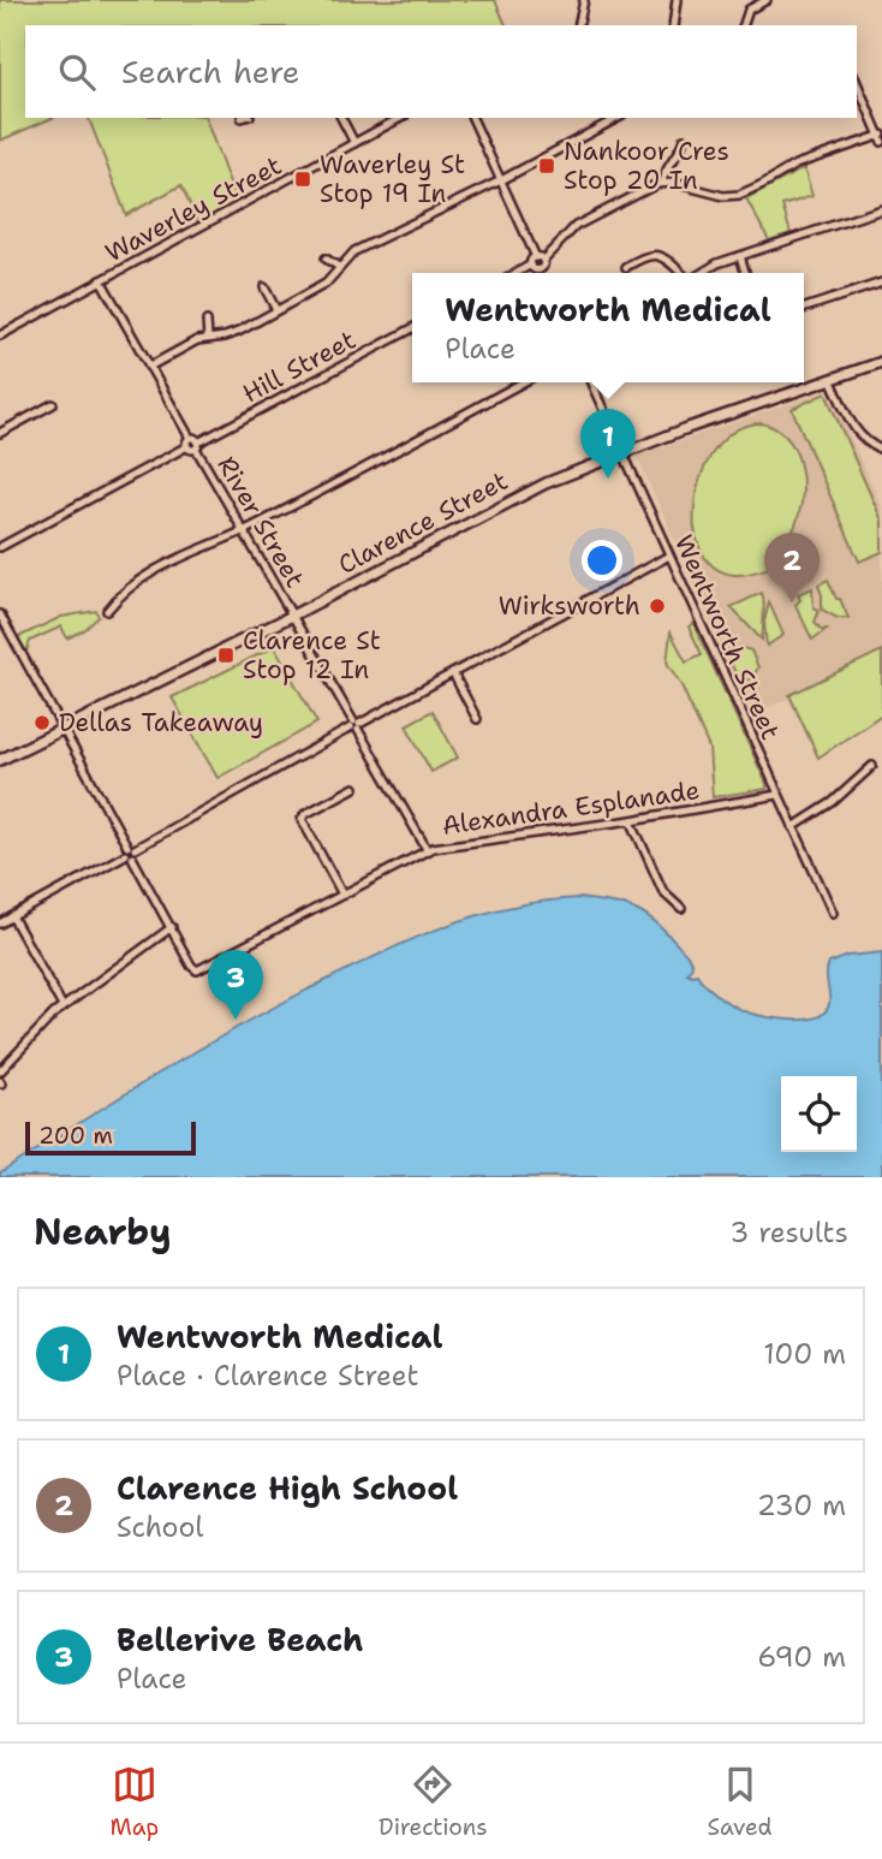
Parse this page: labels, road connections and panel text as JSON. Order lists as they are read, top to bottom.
{
  "streets": {
    "main road": ["Clarence Street"],
    "street": [
      "Waverley Street",
      "Hill Street",
      "River Street",
      "Wentworth Street",
      "Alexandra Esplanade"
    ]
  },
  "crossings": [
    ["Waverley Street", "River Street"],
    ["Hill Street", "River Street"],
    ["River Street", "Clarence Street"],
    ["River Street", "Alexandra Esplanade"],
    ["Clarence Street", "Wentworth Street"],
    ["Wentworth Street", "Alexandra Esplanade"]
  ],
  "places": {
    "transit": ["Nankoor Cres Stop 20 In", "Waverley St Stop 19 In", "Clarence St Stop 12 In"],
    "other": ["Wirksworth", "Dellas Takeaway"]
  },
  "scale_bar": "200 m",
  "page": {
    "search": "Search here",
    "popup": ["Wentworth Medical", "Place"],
    "pins": ["1", "2", "3"],
    "scale": "200 m",
    "heading": ["Nearby", "3 results"],
    "list": [
      {
        "mark": "1",
        "name": "Wentworth Medical",
        "note": "Place · Clarence Street",
        "value": "100 m"
      },
      {
        "mark": "2",
        "name": "Clarence High School",
        "note": "School",
        "value": "230 m"
      },
      {
        "mark": "3",
        "name": "Bellerive Beach",
        "note": "Place",
        "value": "690 m"
      }
    ],
    "nav": ["Map", "Directions", "Saved"]
  }
}
